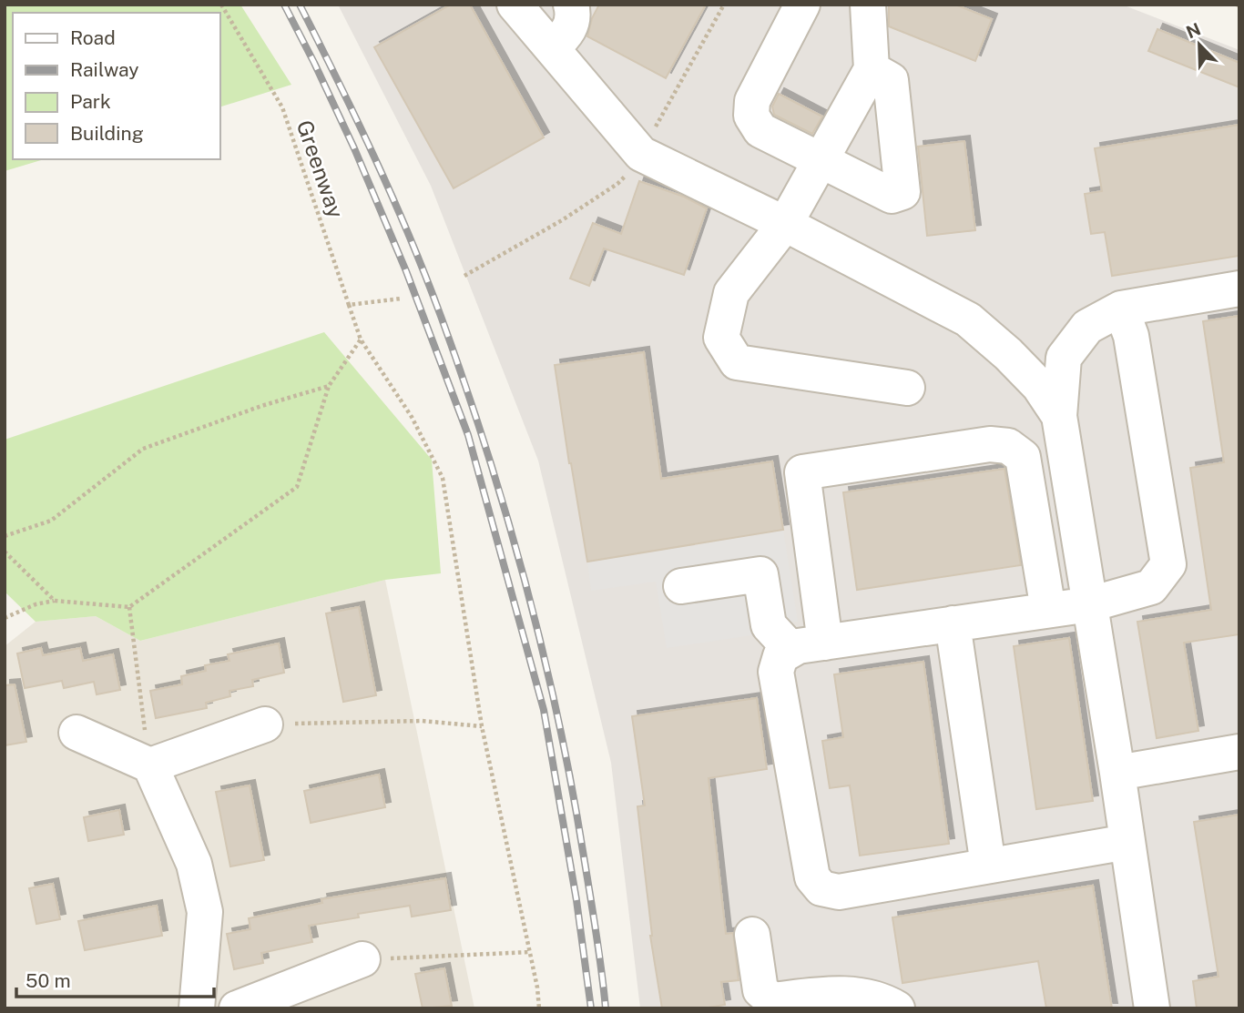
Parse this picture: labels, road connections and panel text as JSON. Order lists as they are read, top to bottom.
{
  "streets": {
    "path": ["Greenway"]
  },
  "legend": [
    "Road",
    "Railway",
    "Park",
    "Building"
  ],
  "scale_bar": "50 m",
  "north": "top left"
}
